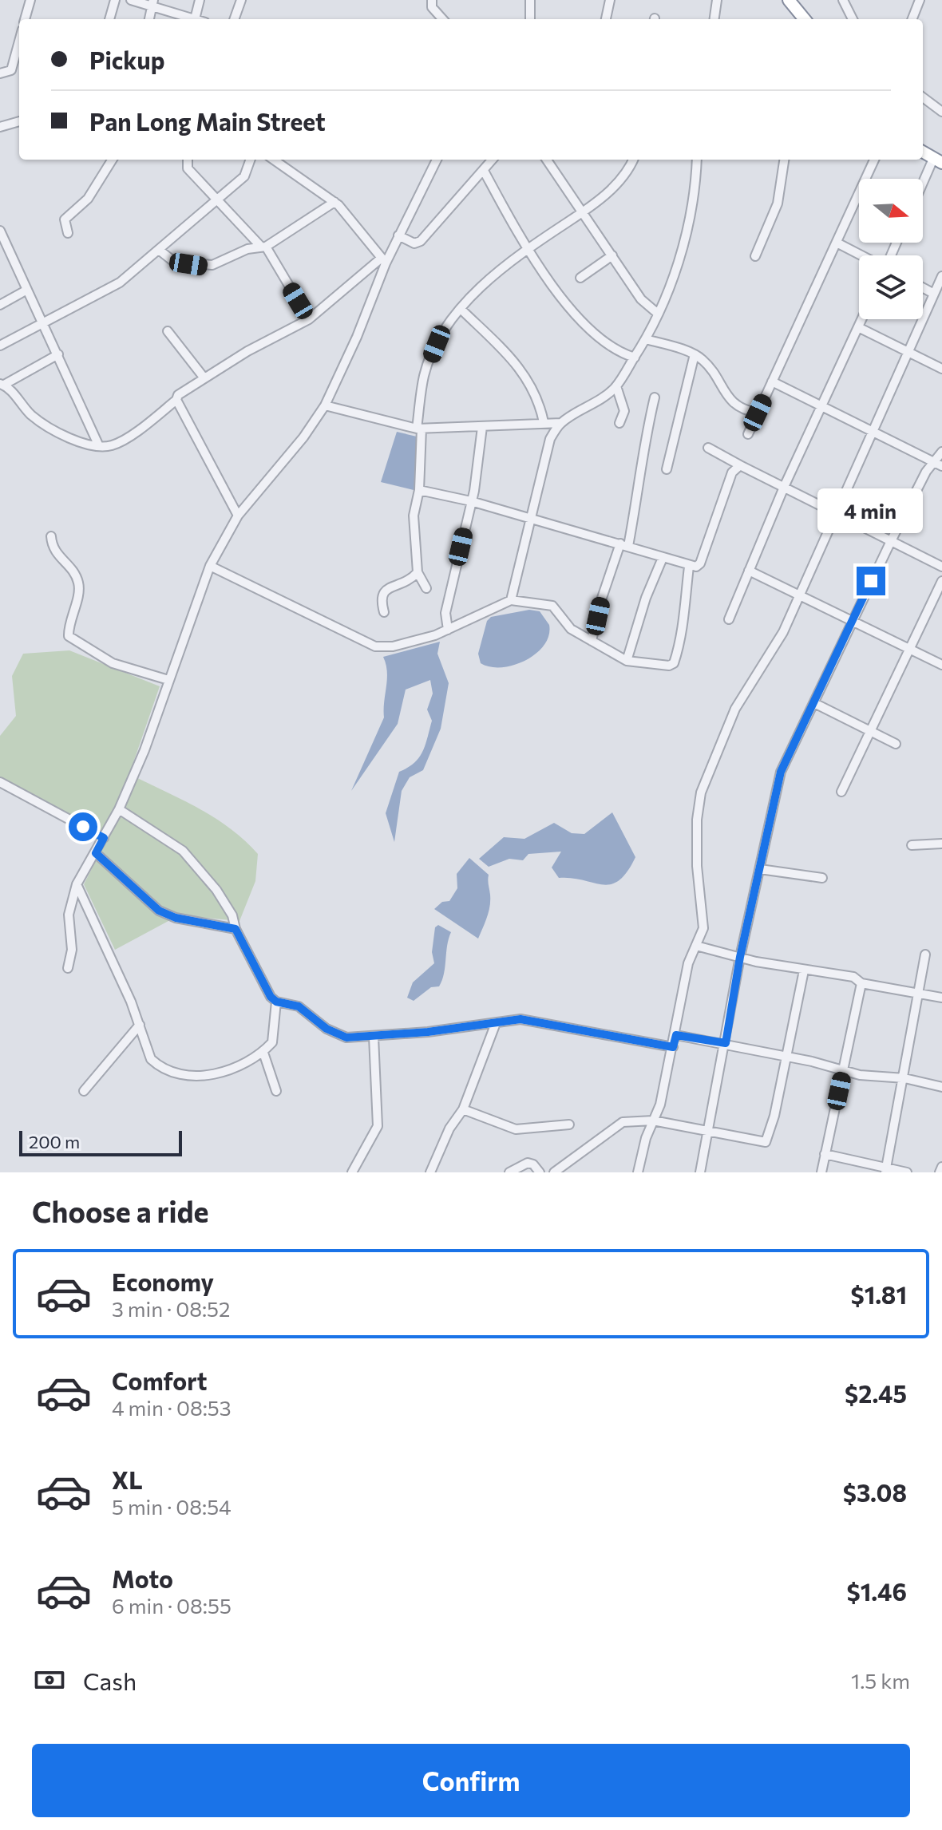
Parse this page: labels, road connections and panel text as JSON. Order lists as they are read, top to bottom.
{
  "scale_bar": "200 m",
  "north": "right",
  "page": {
    "banner": ["Pickup", "Pan Long Main Street"],
    "bubble": "4 min",
    "scale": "200 m",
    "heading": "Choose a ride",
    "list": [
      {
        "name": "Economy",
        "note": "3 min · 08:52",
        "value": "$1.81"
      },
      {
        "name": "Comfort",
        "note": "4 min · 08:53",
        "value": "$2.45"
      },
      {
        "name": "XL",
        "note": "5 min · 08:54",
        "value": "$3.08"
      },
      {
        "name": "Moto",
        "note": "6 min · 08:55",
        "value": "$1.46"
      }
    ],
    "pay": ["Cash", "1.5 km"],
    "buttons": "Confirm"
  }
}
